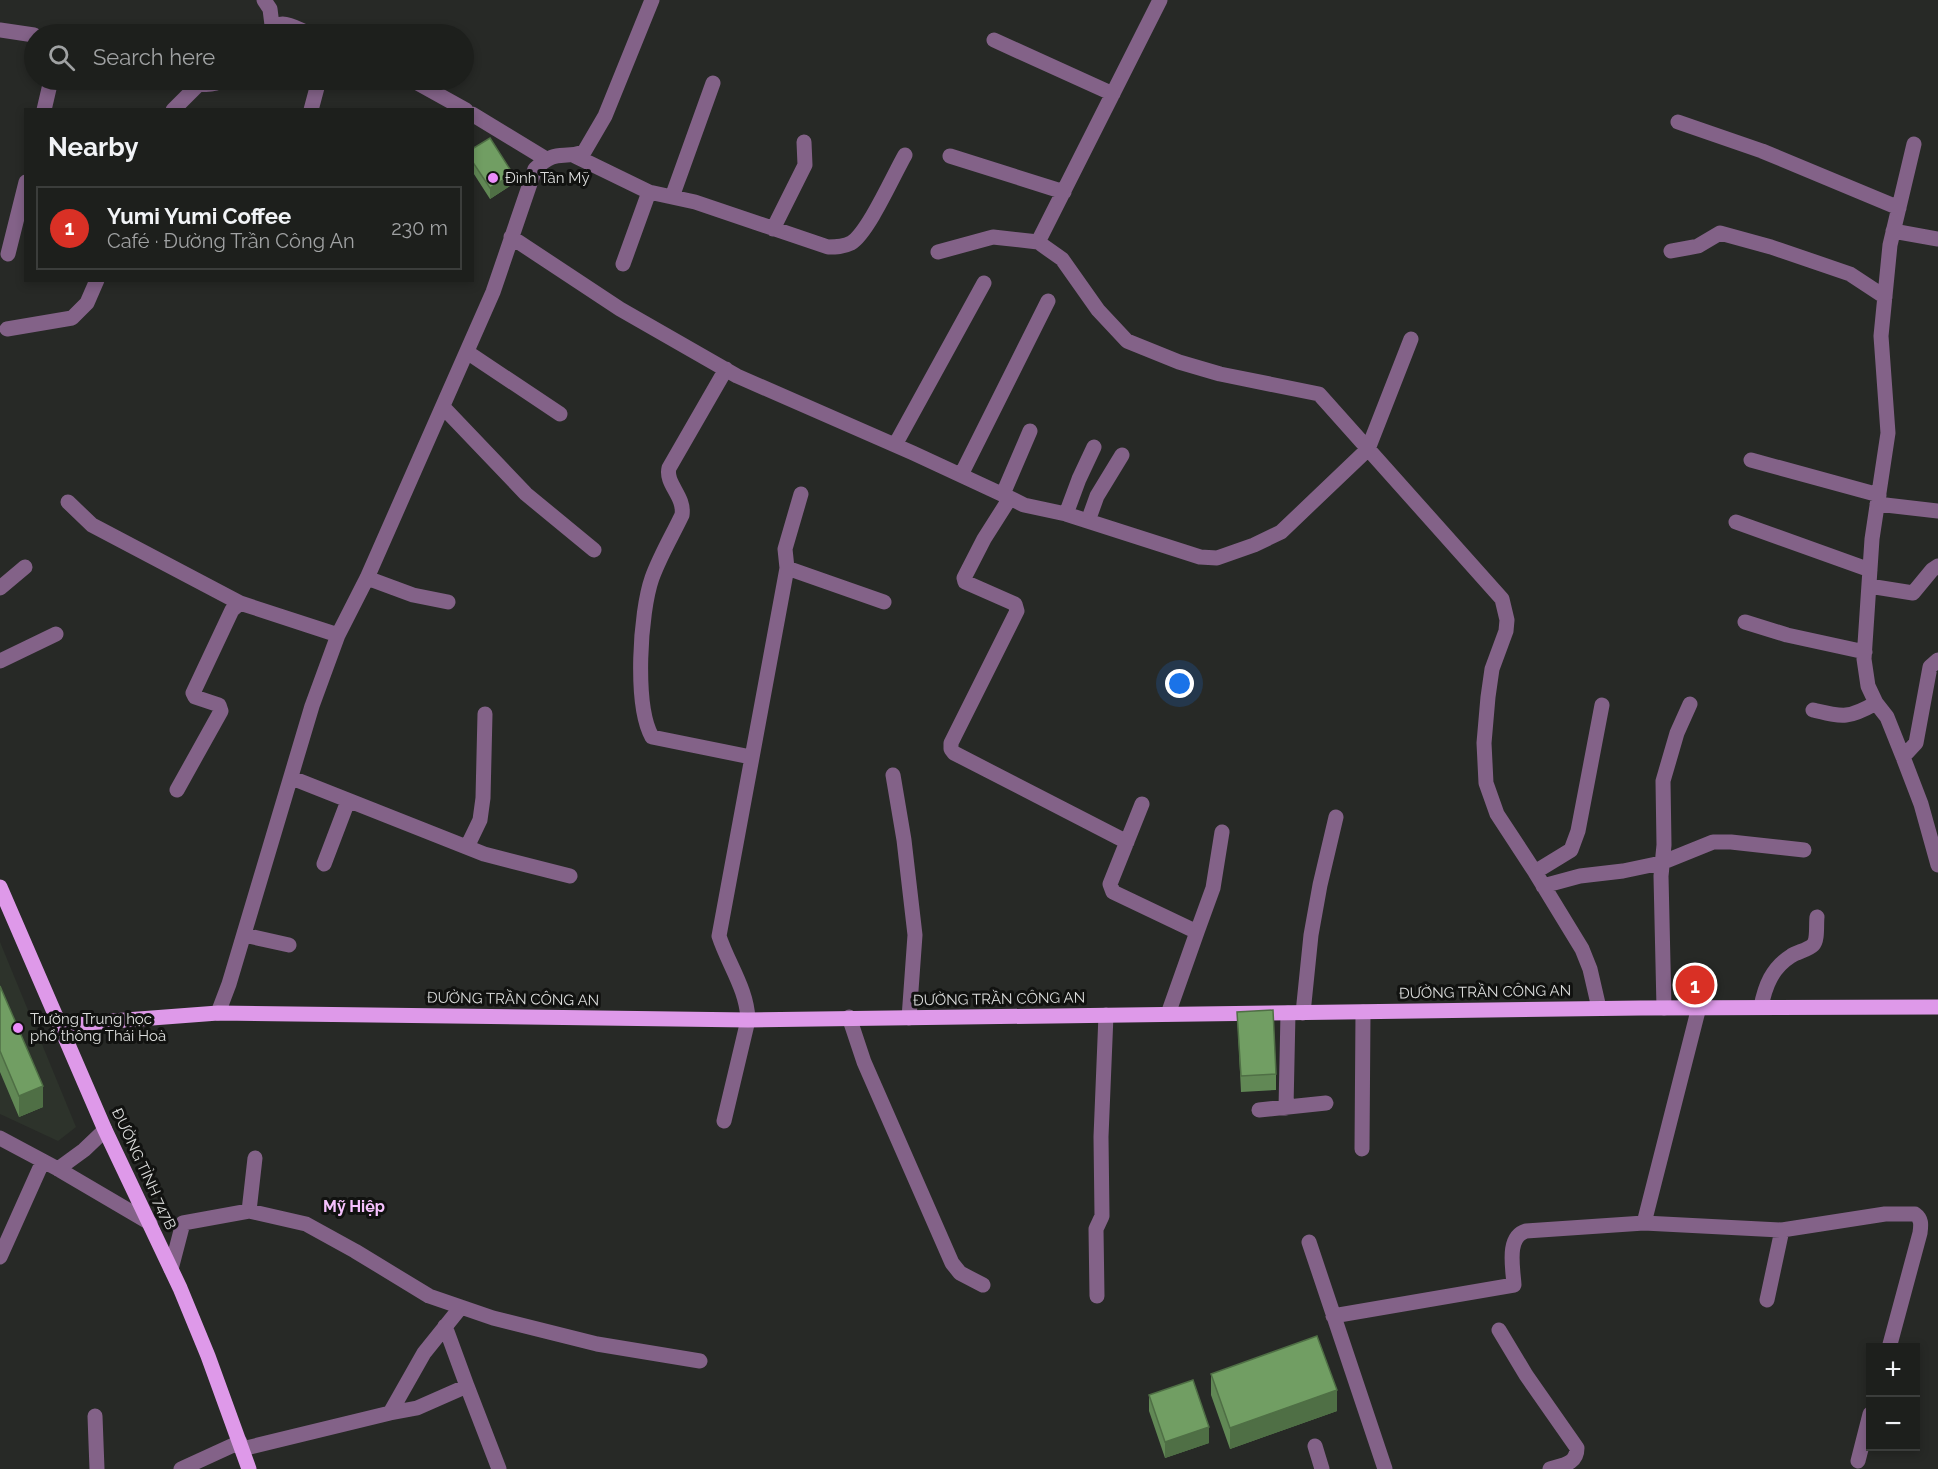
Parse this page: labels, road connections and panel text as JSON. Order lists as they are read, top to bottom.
{
  "streets": {
    "main road": ["ĐƯỜNG TRẦN CÔNG AN", "ĐƯỜNG TỈNH 747B"]
  },
  "crossings": [
    ["ĐƯỜNG TRẦN CÔNG AN", "ĐƯỜNG TỈNH 747B"]
  ],
  "districts": ["Mỹ Hiệp"],
  "places": ["Đình Tân Mỹ", "Trường Trung học phổ thông Thái Hoà"],
  "page": {
    "search": "Search here",
    "heading": "Nearby",
    "list": [
      {
        "mark": "1",
        "name": "Yumi Yumi Coffee",
        "note": "Café · Đường Trần Công An",
        "value": "230 m"
      }
    ],
    "pins": "1",
    "map_buttons": ["+", "−"]
  }
}
